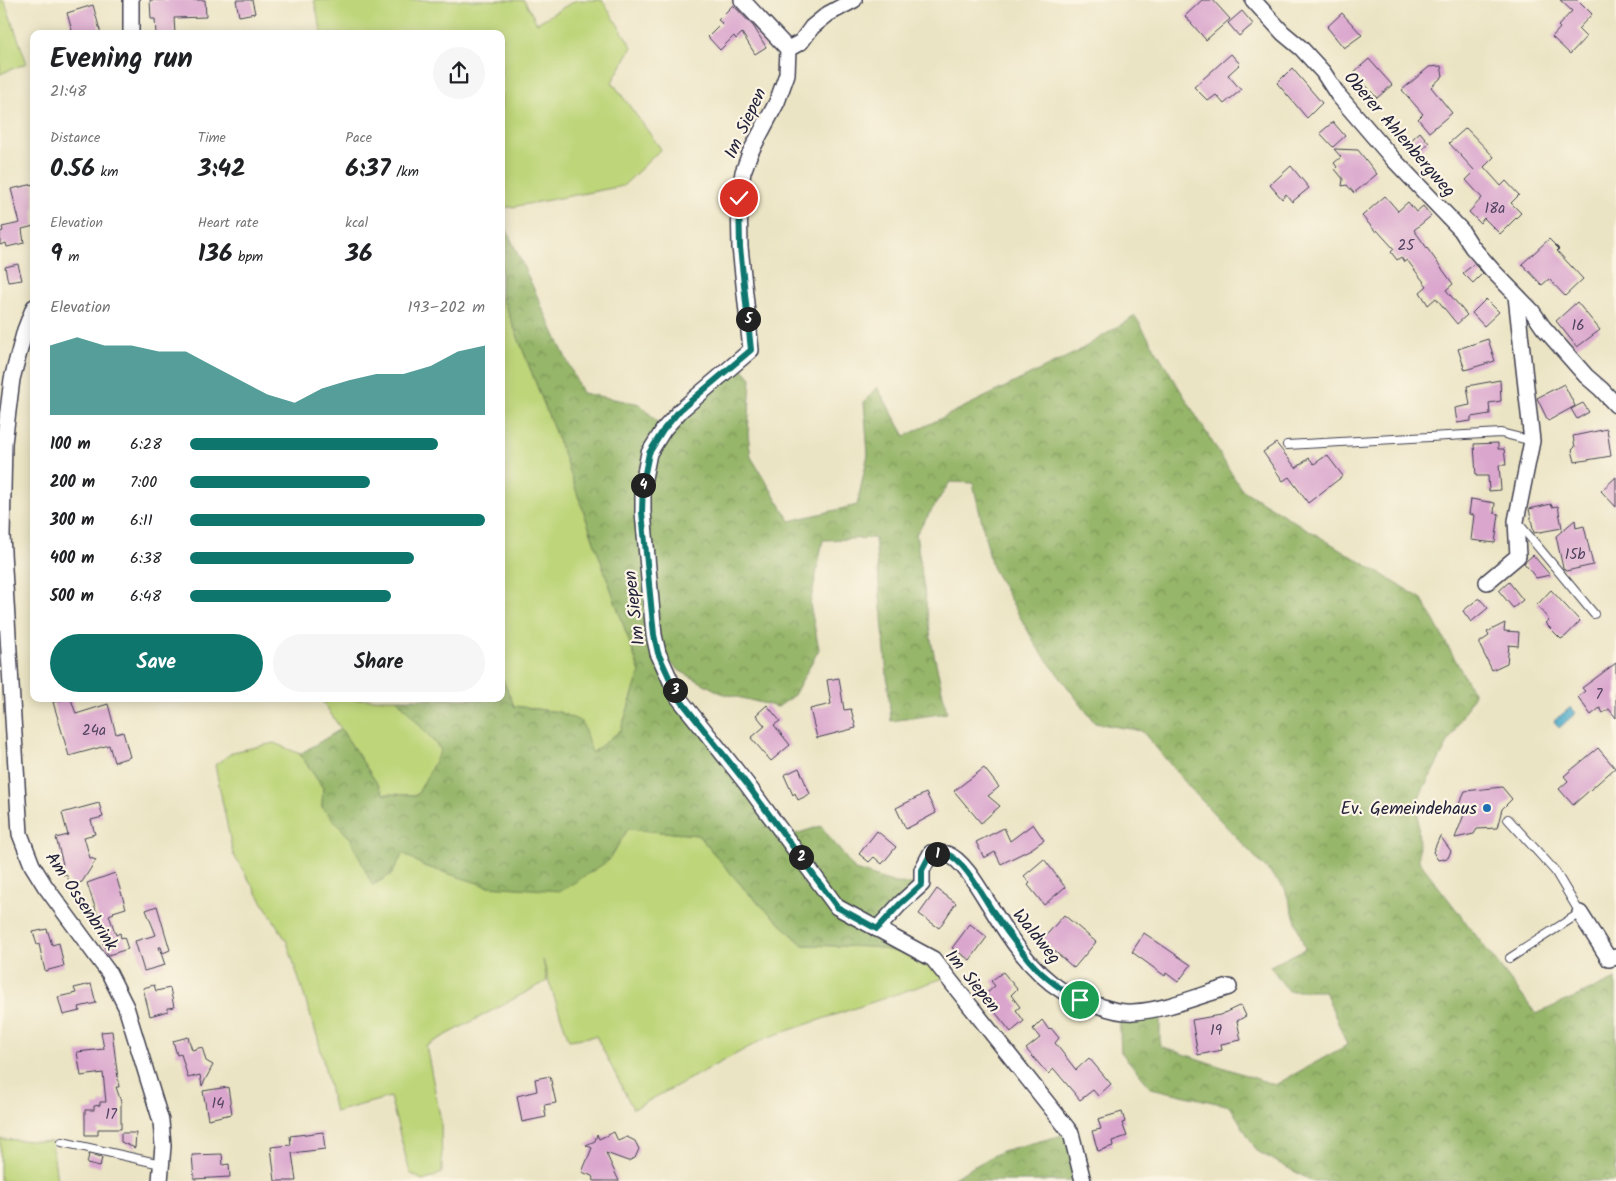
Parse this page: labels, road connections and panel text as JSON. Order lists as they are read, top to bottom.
{
  "streets": {
    "street": [
      "Im Siepen",
      "Oberer Ahlenbergweg",
      "Am Ossenbrink",
      "Waldweg"
    ]
  },
  "crossings": [
    ["Im Siepen", "Waldweg"]
  ],
  "places": ["Ev. Gemeindehaus"],
  "house_numbers": [
    "18a",
    "25",
    "16",
    "15b",
    "7",
    "24a",
    "19",
    "14",
    "17"
  ],
  "page": {
    "heading": ["Evening run", "21:48"],
    "stats": [
      ["Distance", "0.56 km"],
      ["Time", "3:42"],
      ["Pace", "6:37 /km"],
      ["Elevation", "9 m"],
      ["Heart rate", "136 bpm"],
      ["kcal", "36"]
    ],
    "chart": ["Elevation", "193–202 m"],
    "pins": [
      "5",
      "4",
      "3",
      "1",
      "2"
    ],
    "list": [
      {
        "name": "100 m",
        "note": "6:28"
      },
      {
        "name": "200 m",
        "note": "7:00"
      },
      {
        "name": "300 m",
        "note": "6:11"
      },
      {
        "name": "400 m",
        "note": "6:38"
      },
      {
        "name": "500 m",
        "note": "6:48"
      }
    ],
    "buttons": ["Save", "Share"]
  }
}
